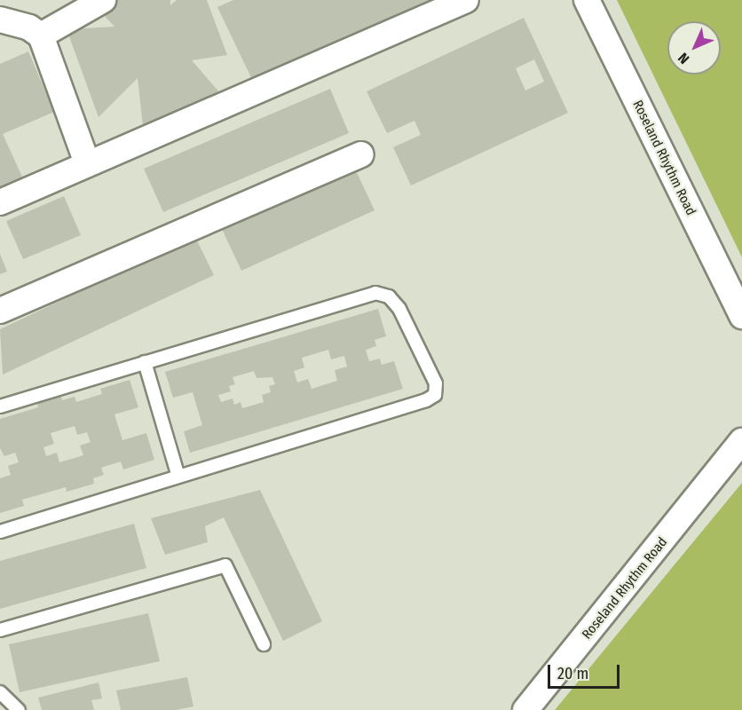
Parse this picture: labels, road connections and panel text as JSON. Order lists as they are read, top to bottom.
{
  "streets": {
    "street": ["Roseland Rhythm Road"]
  },
  "scale_bar": "20 m",
  "north": "bottom left"
}
